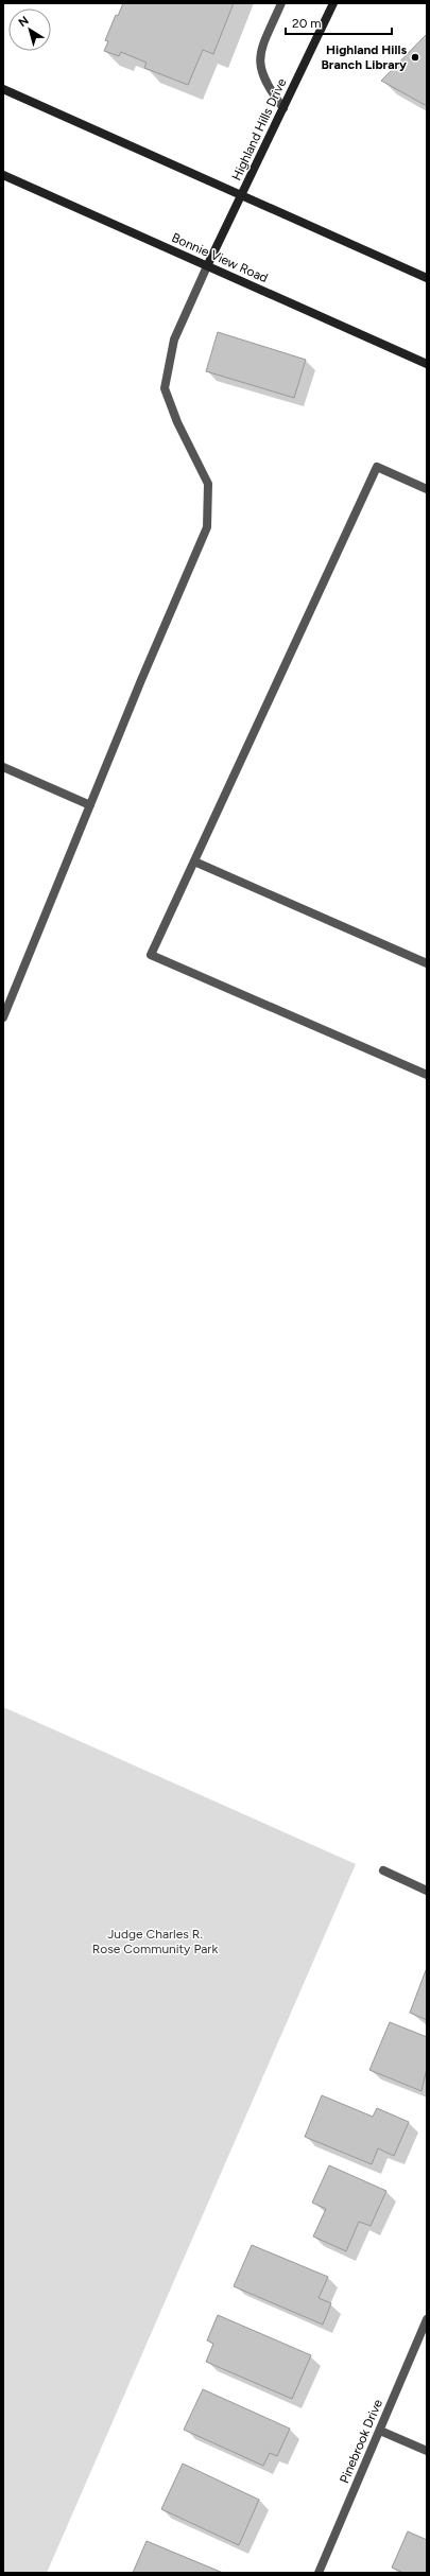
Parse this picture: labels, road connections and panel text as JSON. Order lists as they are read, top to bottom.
{
  "streets": {
    "main road": ["Highland Hills Drive", "Bonnie View Road"],
    "street": ["Pinebrook Drive"]
  },
  "crossings": [
    ["Highland Hills Drive", "Bonnie View Road"]
  ],
  "parks": ["Judge Charles R. Rose Community Park"],
  "places": ["Highland Hills Branch Library"],
  "scale_bar": "20 m",
  "north": "top left"
}
